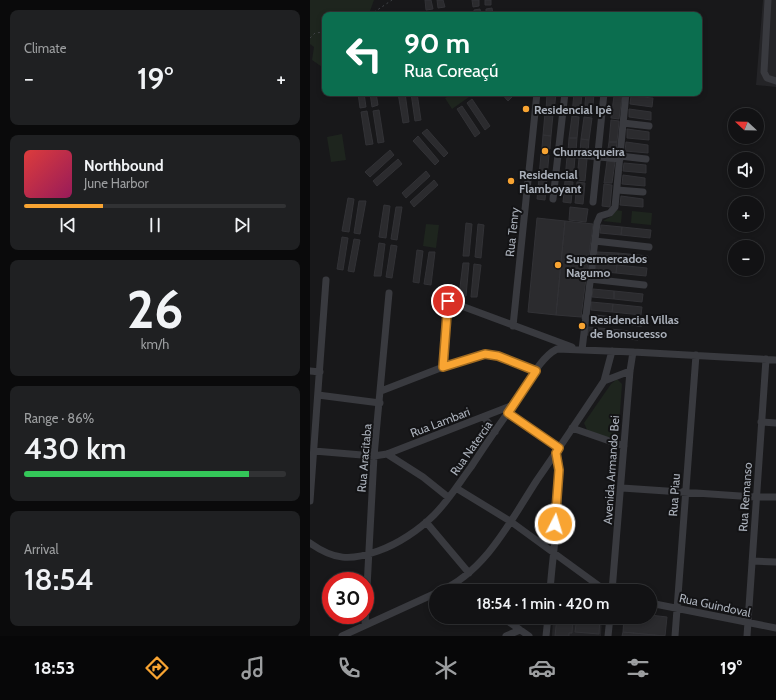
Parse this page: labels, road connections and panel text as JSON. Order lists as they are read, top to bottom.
{
  "streets": {
    "street": [
      "Rua Tenry",
      "Rua Lambari",
      "Rua Natercia",
      "Rua Aracitaba",
      "Avenida Armando Bei",
      "Rua Piau",
      "Rua Remanso",
      "Rua Guindoval"
    ]
  },
  "crossings": [
    ["Rua Lambari", "Rua Natercia"],
    ["Rua Lambari", "Rua Aracitaba"],
    ["Rua Natercia", "Rua Aracitaba"],
    ["Rua Natercia", "Avenida Armando Bei"],
    ["Rua Natercia", "Rua Piau"],
    ["Rua Natercia", "Rua Remanso"],
    ["Rua Piau", "Rua Guindoval"],
    ["Rua Remanso", "Rua Guindoval"]
  ],
  "places": [
    "Residencial Ipê",
    "Churrasqueira",
    "Residencial Flamboyant",
    "Supermercados Nagumo",
    "Residencial Villas de Bonsucesso"
  ],
  "north": "left",
  "page": {
    "tile": [
      "Climate",
      ["26", "km/h"],
      ["Range · 86%", "430 km"],
      ["Arrival", "18:54"]
    ],
    "turn": ["90 m", "Rua Coreaçú"],
    "heat": ["−", "19°", "+"],
    "map_buttons": ["+", "−"],
    "song": ["Northbound", "June Harbor"],
    "limit": "30",
    "trip": "18:54 · 1 min · 420 m",
    "tabs": ["18:53", "19°"]
  }
}
